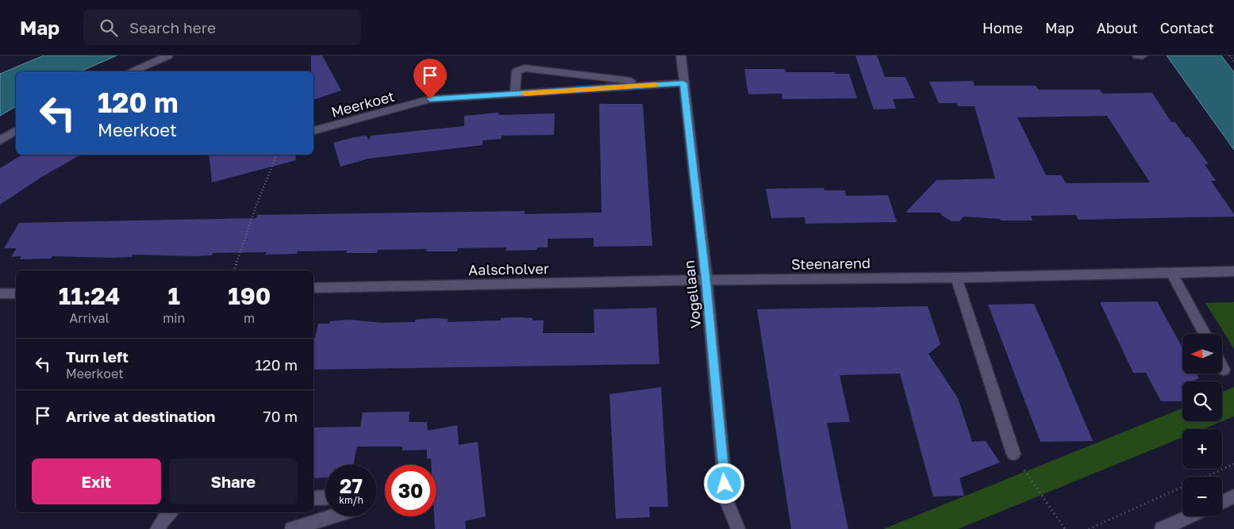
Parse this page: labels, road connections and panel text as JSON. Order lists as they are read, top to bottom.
{
  "streets": {
    "street": [
      "Meerkoet",
      "Steenarend",
      "Aalscholver",
      "Vogellaan"
    ]
  },
  "crossings": [
    ["Meerkoet", "Vogellaan"],
    ["Steenarend", "Aalscholver"],
    ["Steenarend", "Vogellaan"],
    ["Aalscholver", "Vogellaan"]
  ],
  "north": "left",
  "page": {
    "header": "Map",
    "search": "Search here",
    "nav": [
      "Home",
      "Map",
      "About",
      "Contact"
    ],
    "turn": ["120 m", "Meerkoet"],
    "eta": [
      "11:24",
      "Arrival",
      "1",
      "min",
      "190",
      "m"
    ],
    "map_buttons": ["+", "−"],
    "list": [
      {
        "name": "Turn left",
        "note": "Meerkoet",
        "value": "120 m"
      },
      {
        "name": "Arrive at destination",
        "value": "70 m"
      }
    ],
    "buttons": ["Exit", "Share"],
    "speed": "27 km/h",
    "limit": "30"
  }
}
